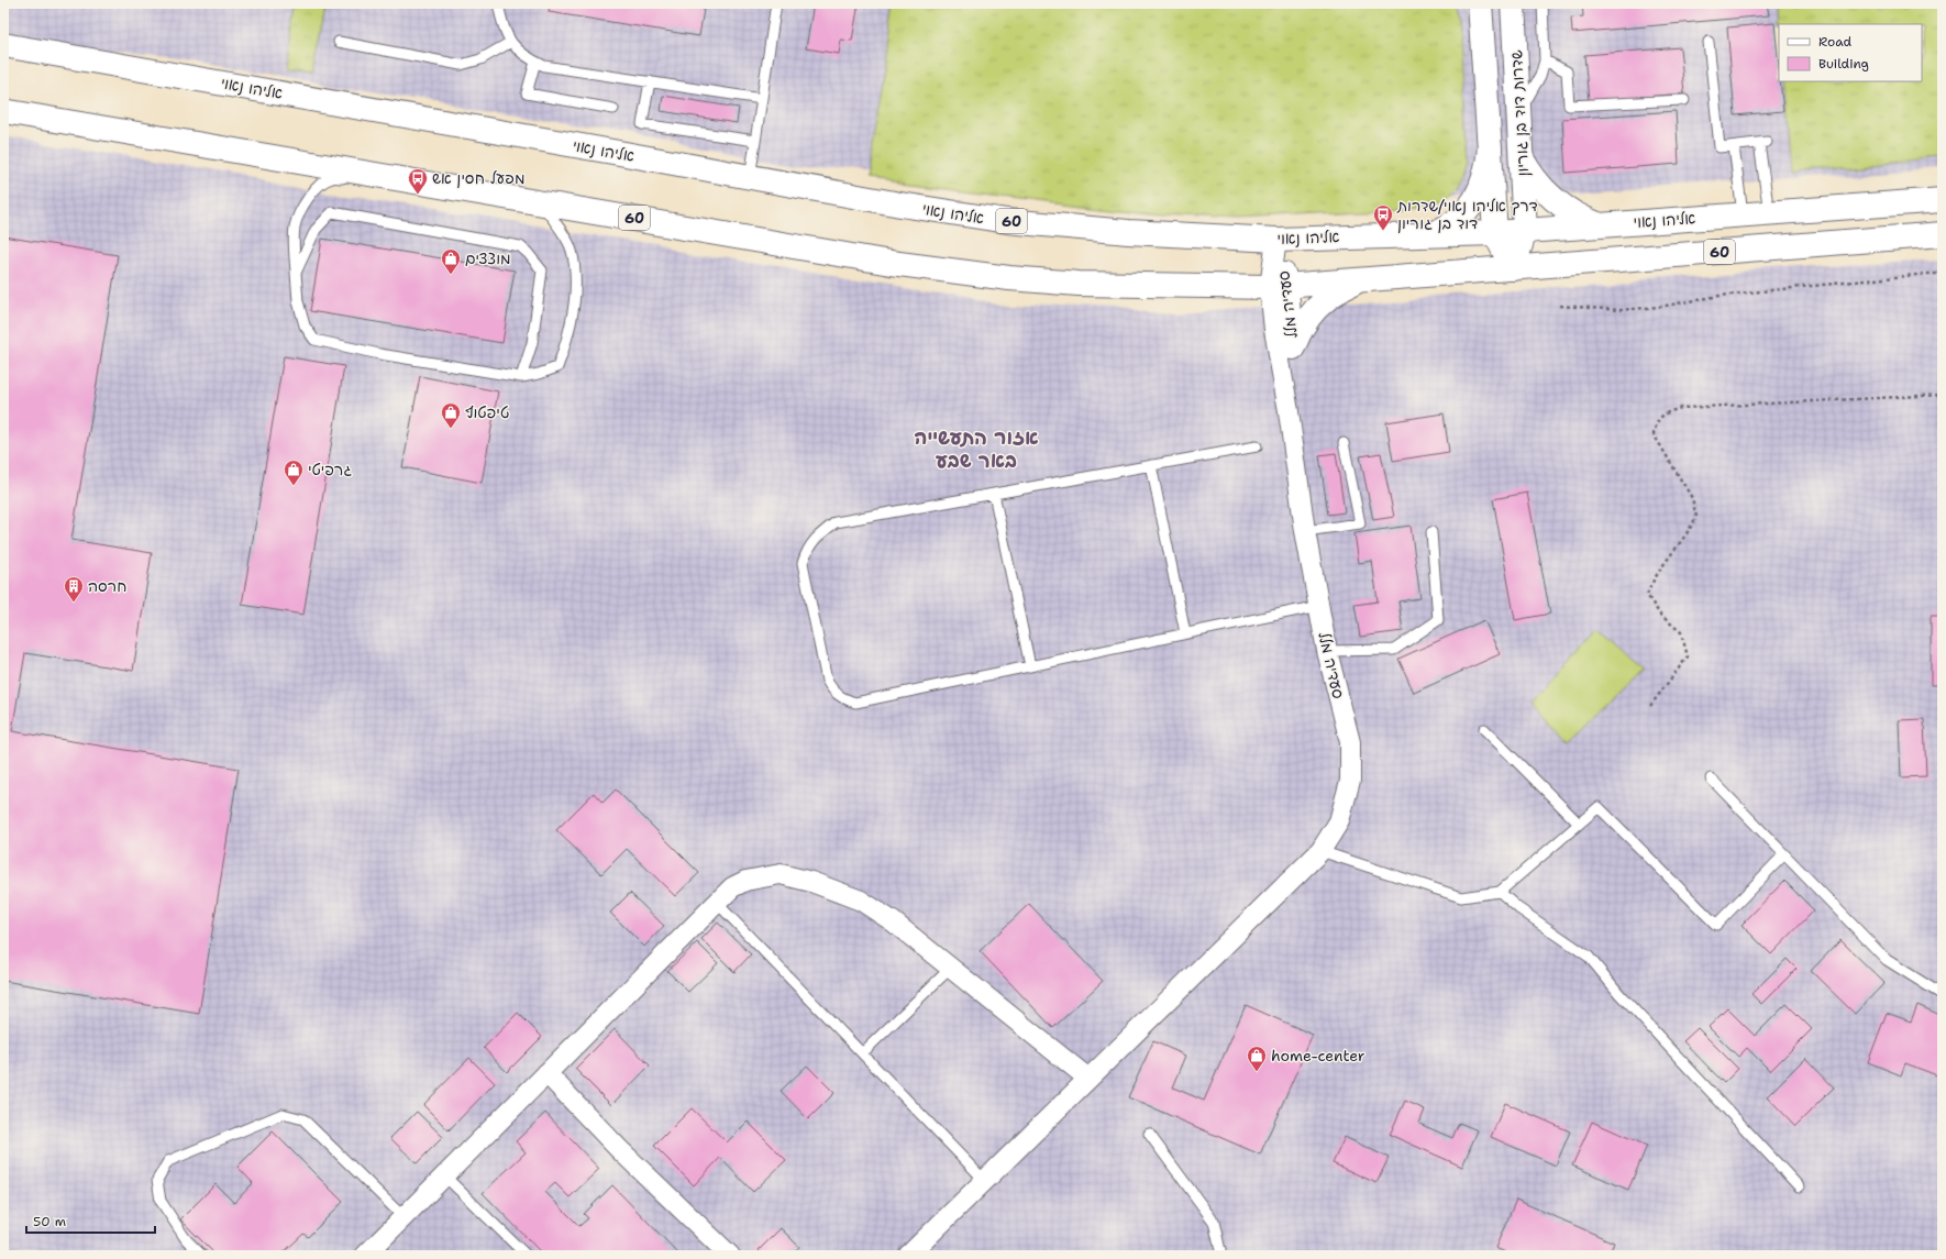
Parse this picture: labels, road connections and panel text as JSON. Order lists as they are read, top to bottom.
{
  "streets": {
    "main road": ["אליהו נאוי", "שדרות דוד בן גוריון", "60"],
    "street": ["סעדיה מלל"]
  },
  "crossings": [
    ["אליהו נאוי", "שדרות דוד בן גוריון"],
    ["אליהו נאוי", "סעדיה מלל"],
    ["שדרות דוד בן גוריון", "60"],
    ["60", "סעדיה מלל"]
  ],
  "districts": ["אזור התעשייה באר שבע"],
  "places": {
    "bus stop": ["מפעל חסין אש", "דרך אליהו נאוי/שדרות דוד בן גוריון"],
    "shop": [
      "מוצצים",
      "טיפטוף",
      "גרפיטי",
      "home-center"
    ],
    "building": ["חרסה"]
  },
  "legend": ["Road", "Building"],
  "scale_bar": "50 m"
}
